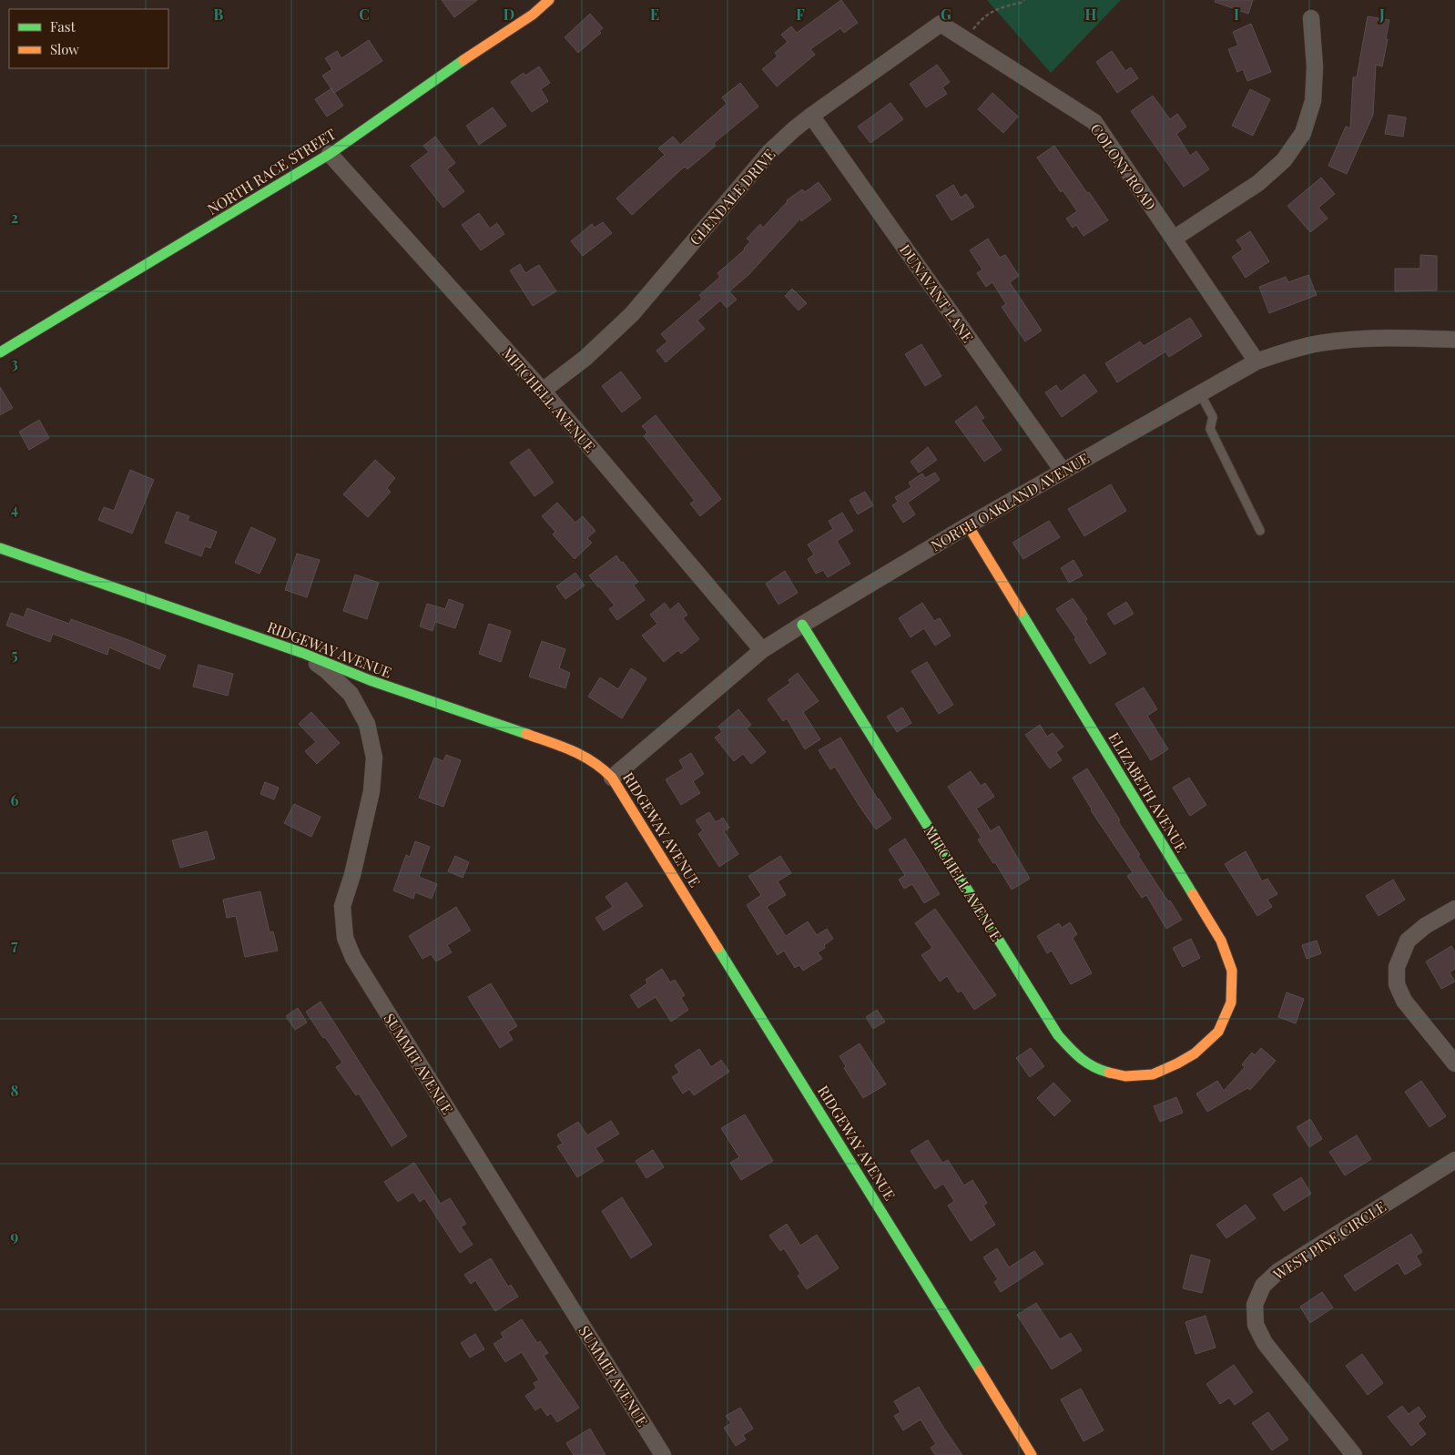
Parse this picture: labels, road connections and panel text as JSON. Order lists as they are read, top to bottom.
{
  "streets": {
    "street": [
      "COLONY ROAD",
      "NORTH RACE STREET",
      "GLENDALE DRIVE",
      "DUNAVANT LANE",
      "MITCHELL AVENUE",
      "NORTH OAKLAND AVENUE",
      "RIDGEWAY AVENUE",
      "ELIZABETH AVENUE",
      "SUMMIT AVENUE",
      "WEST PINE CIRCLE"
    ]
  },
  "crossings": [
    ["COLONY ROAD", "GLENDALE DRIVE"],
    ["COLONY ROAD", "NORTH OAKLAND AVENUE"],
    ["NORTH RACE STREET", "MITCHELL AVENUE"],
    ["GLENDALE DRIVE", "DUNAVANT LANE"],
    ["GLENDALE DRIVE", "MITCHELL AVENUE"],
    ["DUNAVANT LANE", "NORTH OAKLAND AVENUE"],
    ["MITCHELL AVENUE", "NORTH OAKLAND AVENUE"],
    ["MITCHELL AVENUE", "ELIZABETH AVENUE"],
    ["NORTH OAKLAND AVENUE", "RIDGEWAY AVENUE"],
    ["NORTH OAKLAND AVENUE", "ELIZABETH AVENUE"],
    ["RIDGEWAY AVENUE", "SUMMIT AVENUE"]
  ],
  "legend": ["Fast", "Slow"],
  "grid": {
    "columns": [
      "B",
      "C",
      "D",
      "E",
      "F",
      "G",
      "H",
      "I",
      "J"
    ],
    "rows": [
      "2",
      "3",
      "4",
      "5",
      "6",
      "7",
      "8",
      "9"
    ]
  }
}
